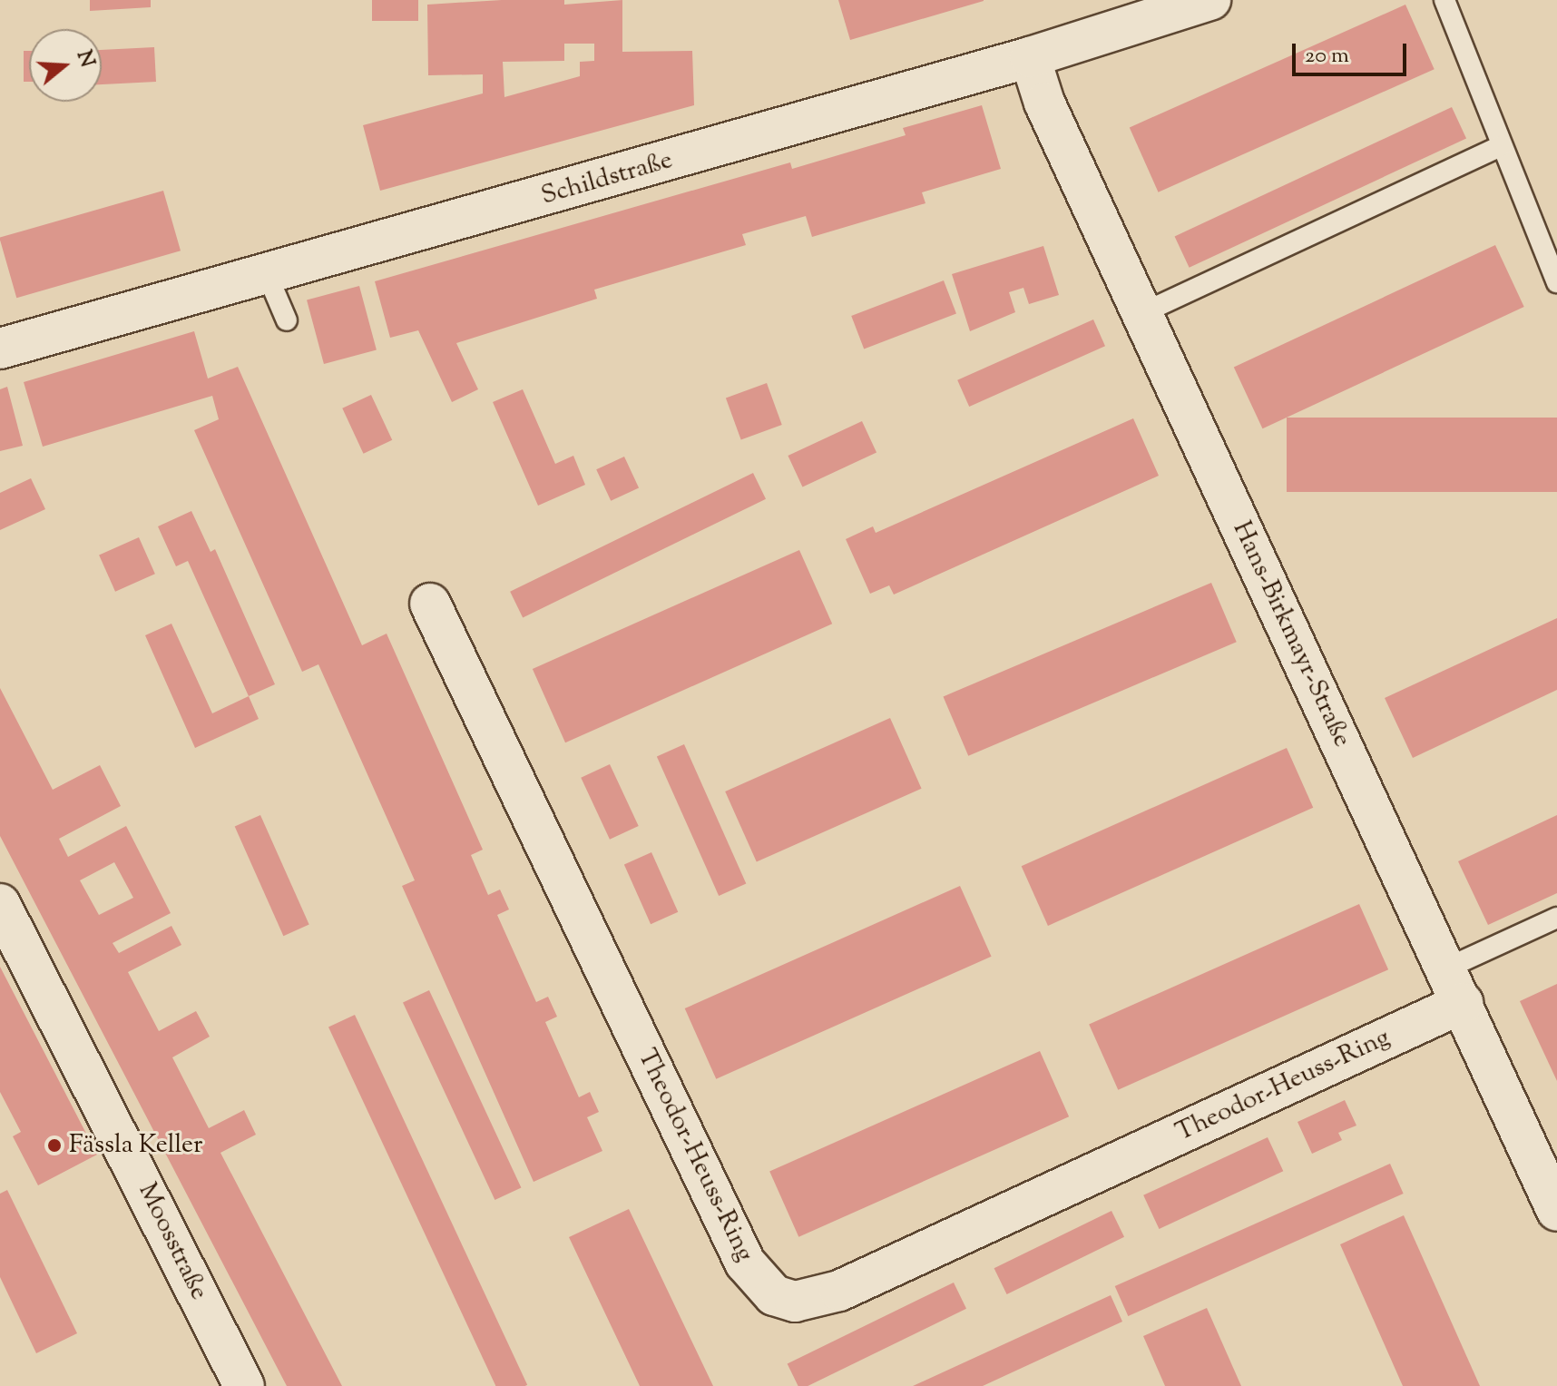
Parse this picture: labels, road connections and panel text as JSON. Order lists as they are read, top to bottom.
{
  "streets": {
    "street": [
      "Schildstraße",
      "Hans-Birkmayr-Straße",
      "Theodor-Heuss-Ring",
      "Moosstraße"
    ]
  },
  "crossings": [
    ["Schildstraße", "Hans-Birkmayr-Straße"],
    ["Hans-Birkmayr-Straße", "Theodor-Heuss-Ring"]
  ],
  "places": ["Fässla Keller"],
  "scale_bar": "20 m",
  "north": "right"
}
